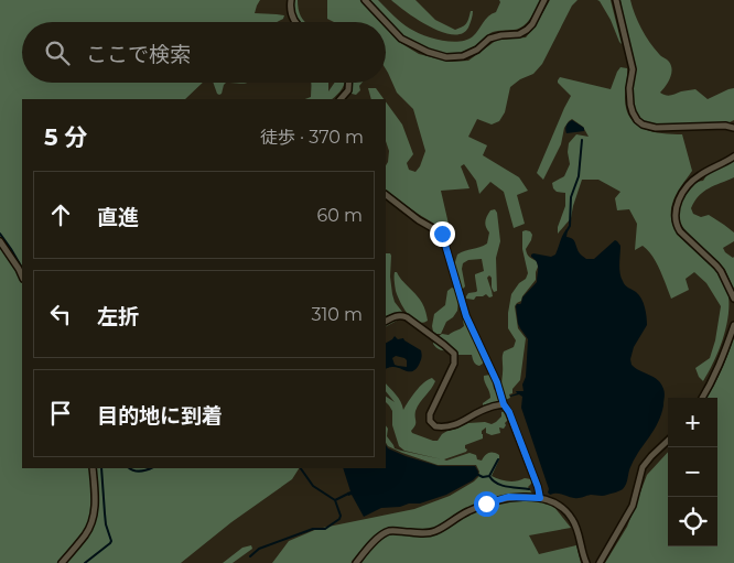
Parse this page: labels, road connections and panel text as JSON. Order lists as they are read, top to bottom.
{
  "page": {
    "search": "ここで検索",
    "heading": ["5 分", "徒歩 · 370 m"],
    "list": [
      ["直進", "60 m"],
      ["左折", "310 m"],
      "目的地に到着"
    ],
    "map_buttons": ["+", "−"]
  }
}
